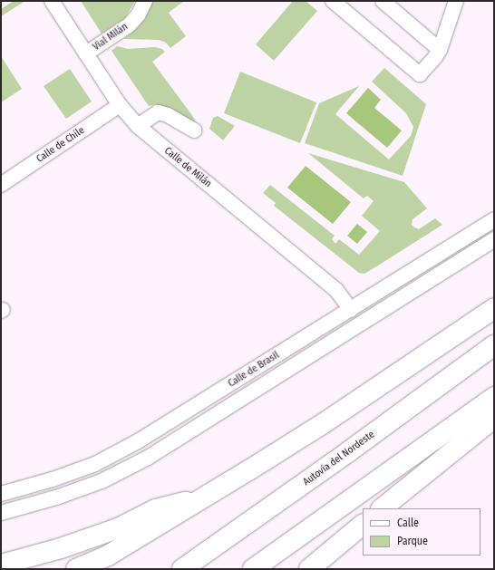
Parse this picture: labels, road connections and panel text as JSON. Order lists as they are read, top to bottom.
{
  "streets": {
    "highway": ["Autovía del Nordeste"],
    "street": [
      "Vial Milán",
      "Calle de Chile",
      "Calle de Milán",
      "Calle de Brasil"
    ]
  },
  "crossings": [
    ["Vial Milán", "Calle de Milán"],
    ["Calle de Chile", "Calle de Milán"],
    ["Calle de Milán", "Calle de Brasil"]
  ],
  "legend": ["Calle", "Parque"]
}
